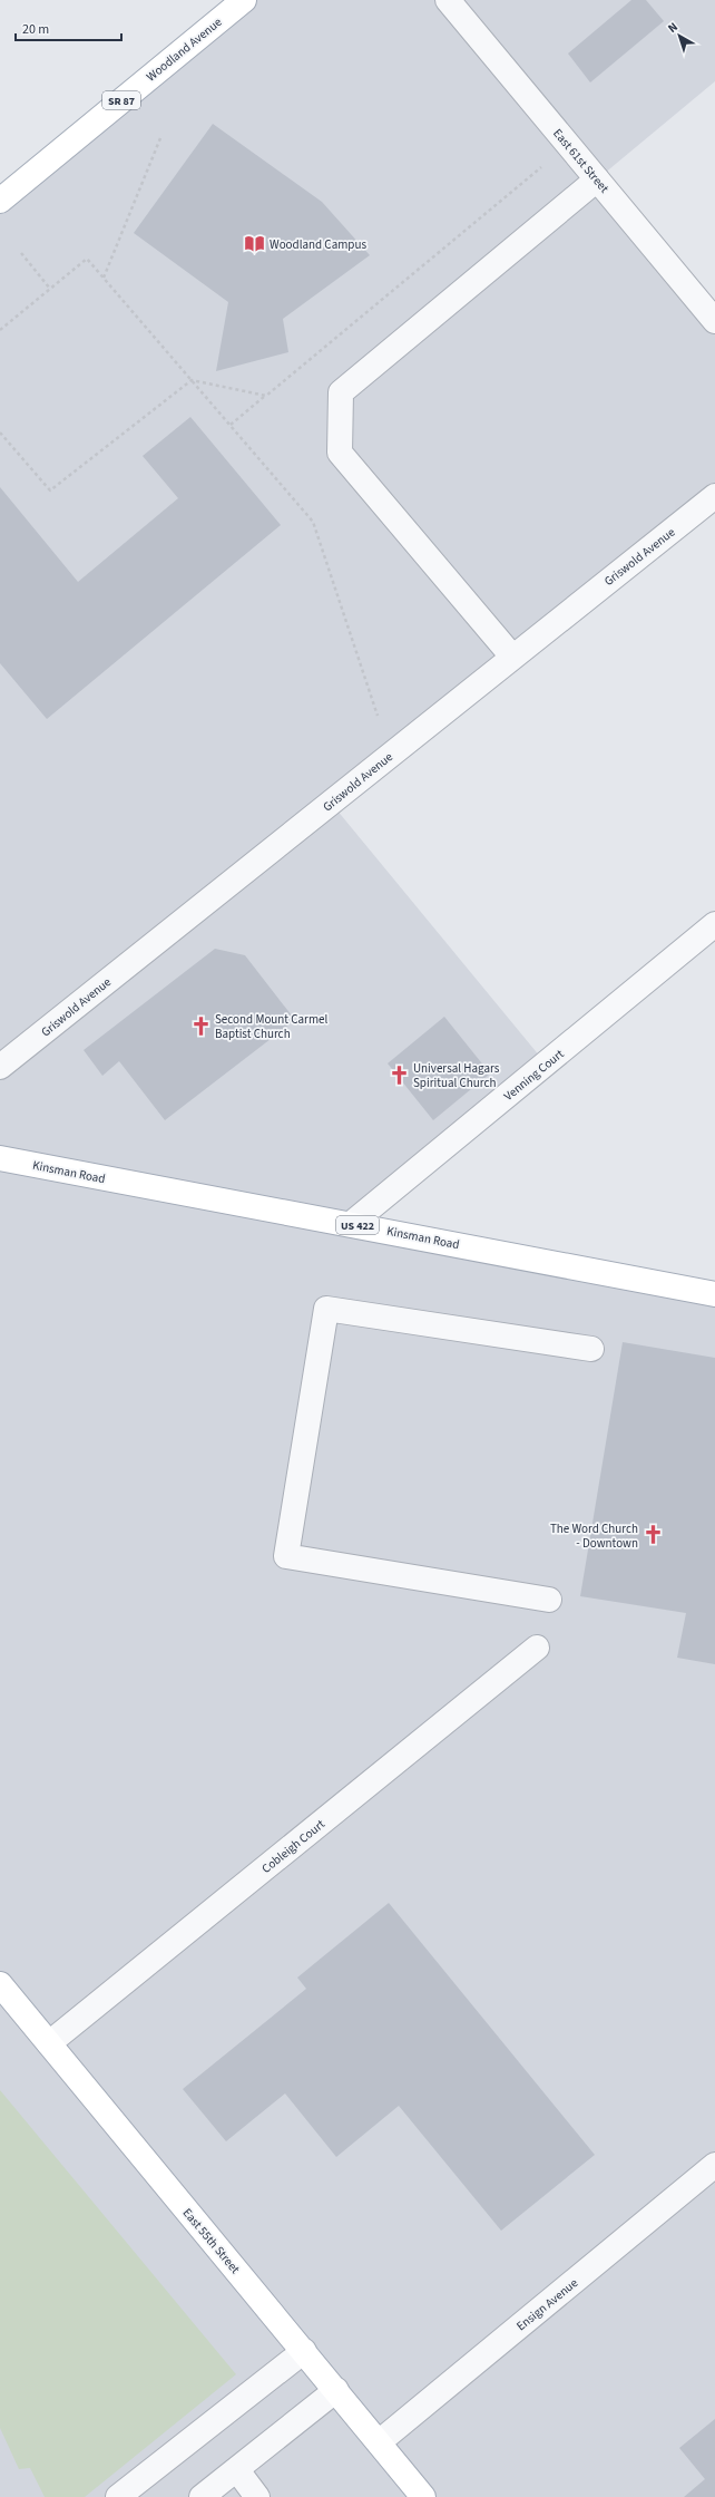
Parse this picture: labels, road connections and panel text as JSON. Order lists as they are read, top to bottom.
{
  "streets": {
    "main road": [
      "Woodland Avenue",
      "SR 87",
      "Kinsman Road",
      "US 422",
      "East 55th Street"
    ],
    "street": [
      "East 61st Street",
      "Griswold Avenue",
      "Venning Court",
      "Cobleigh Court",
      "Ensign Avenue"
    ]
  },
  "crossings": [
    ["Venning Court", "Kinsman Road"],
    ["Cobleigh Court", "East 55th Street"],
    ["East 55th Street", "Ensign Avenue"]
  ],
  "places": {
    "library": ["Woodland Campus"],
    "church": ["Second Mount Carmel Baptist Church", "Universal Hagars Spiritual Church", "The Word Church - Downtown"]
  },
  "scale_bar": "20 m",
  "north": "top left"
}
